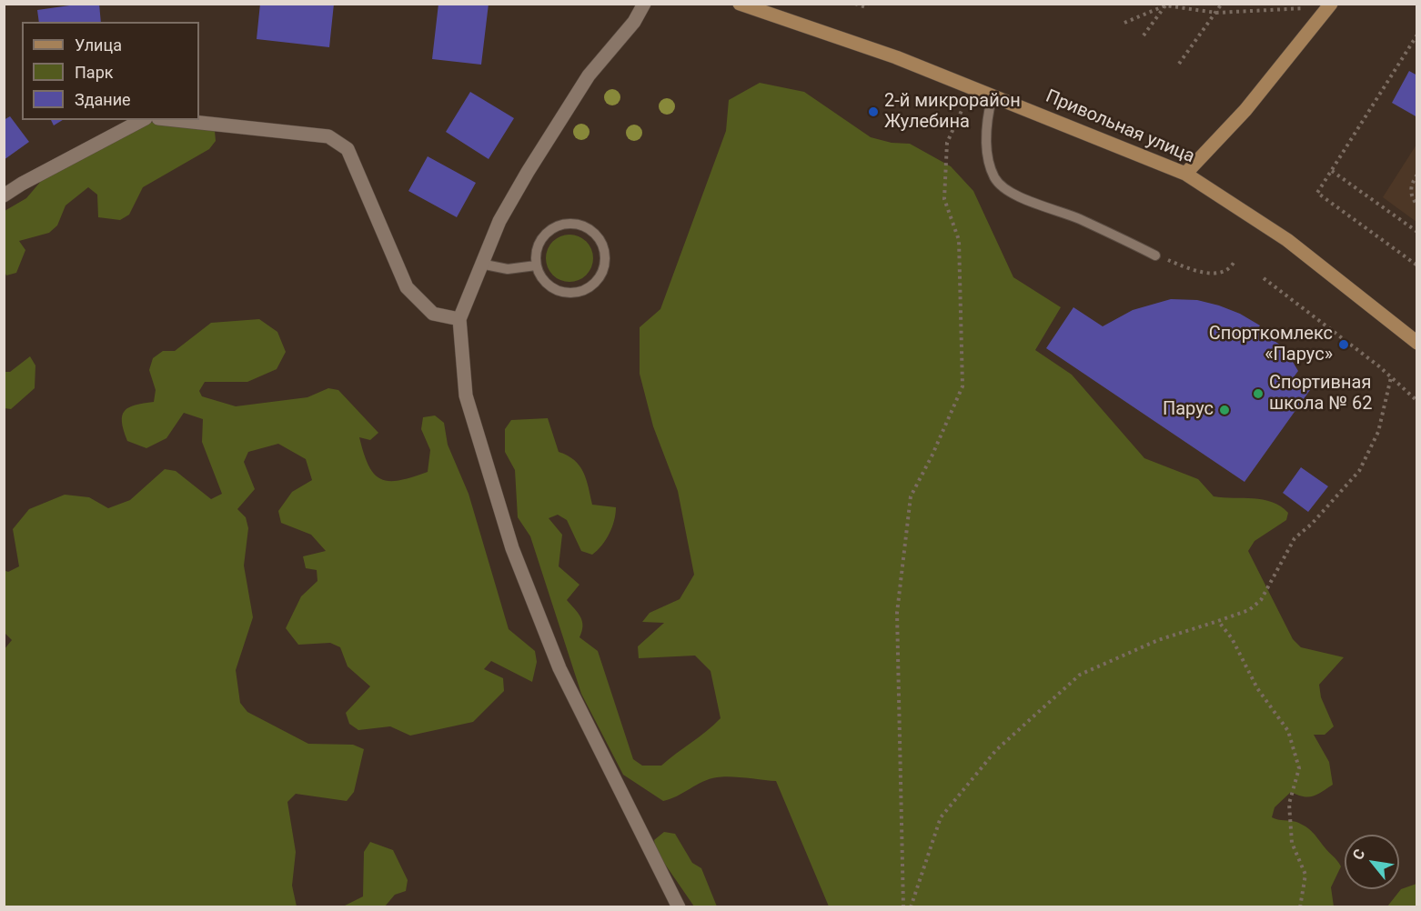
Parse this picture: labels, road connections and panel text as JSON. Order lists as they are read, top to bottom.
{
  "streets": {
    "main road": ["Привольная улица"]
  },
  "places": [
    "2-й микрорайон Жулебина",
    "Спорткомлекс «Парус»",
    "Спортивная школа № 62",
    "Парус"
  ],
  "legend": ["Улица", "Парк", "Здание"],
  "north": "top left"
}
